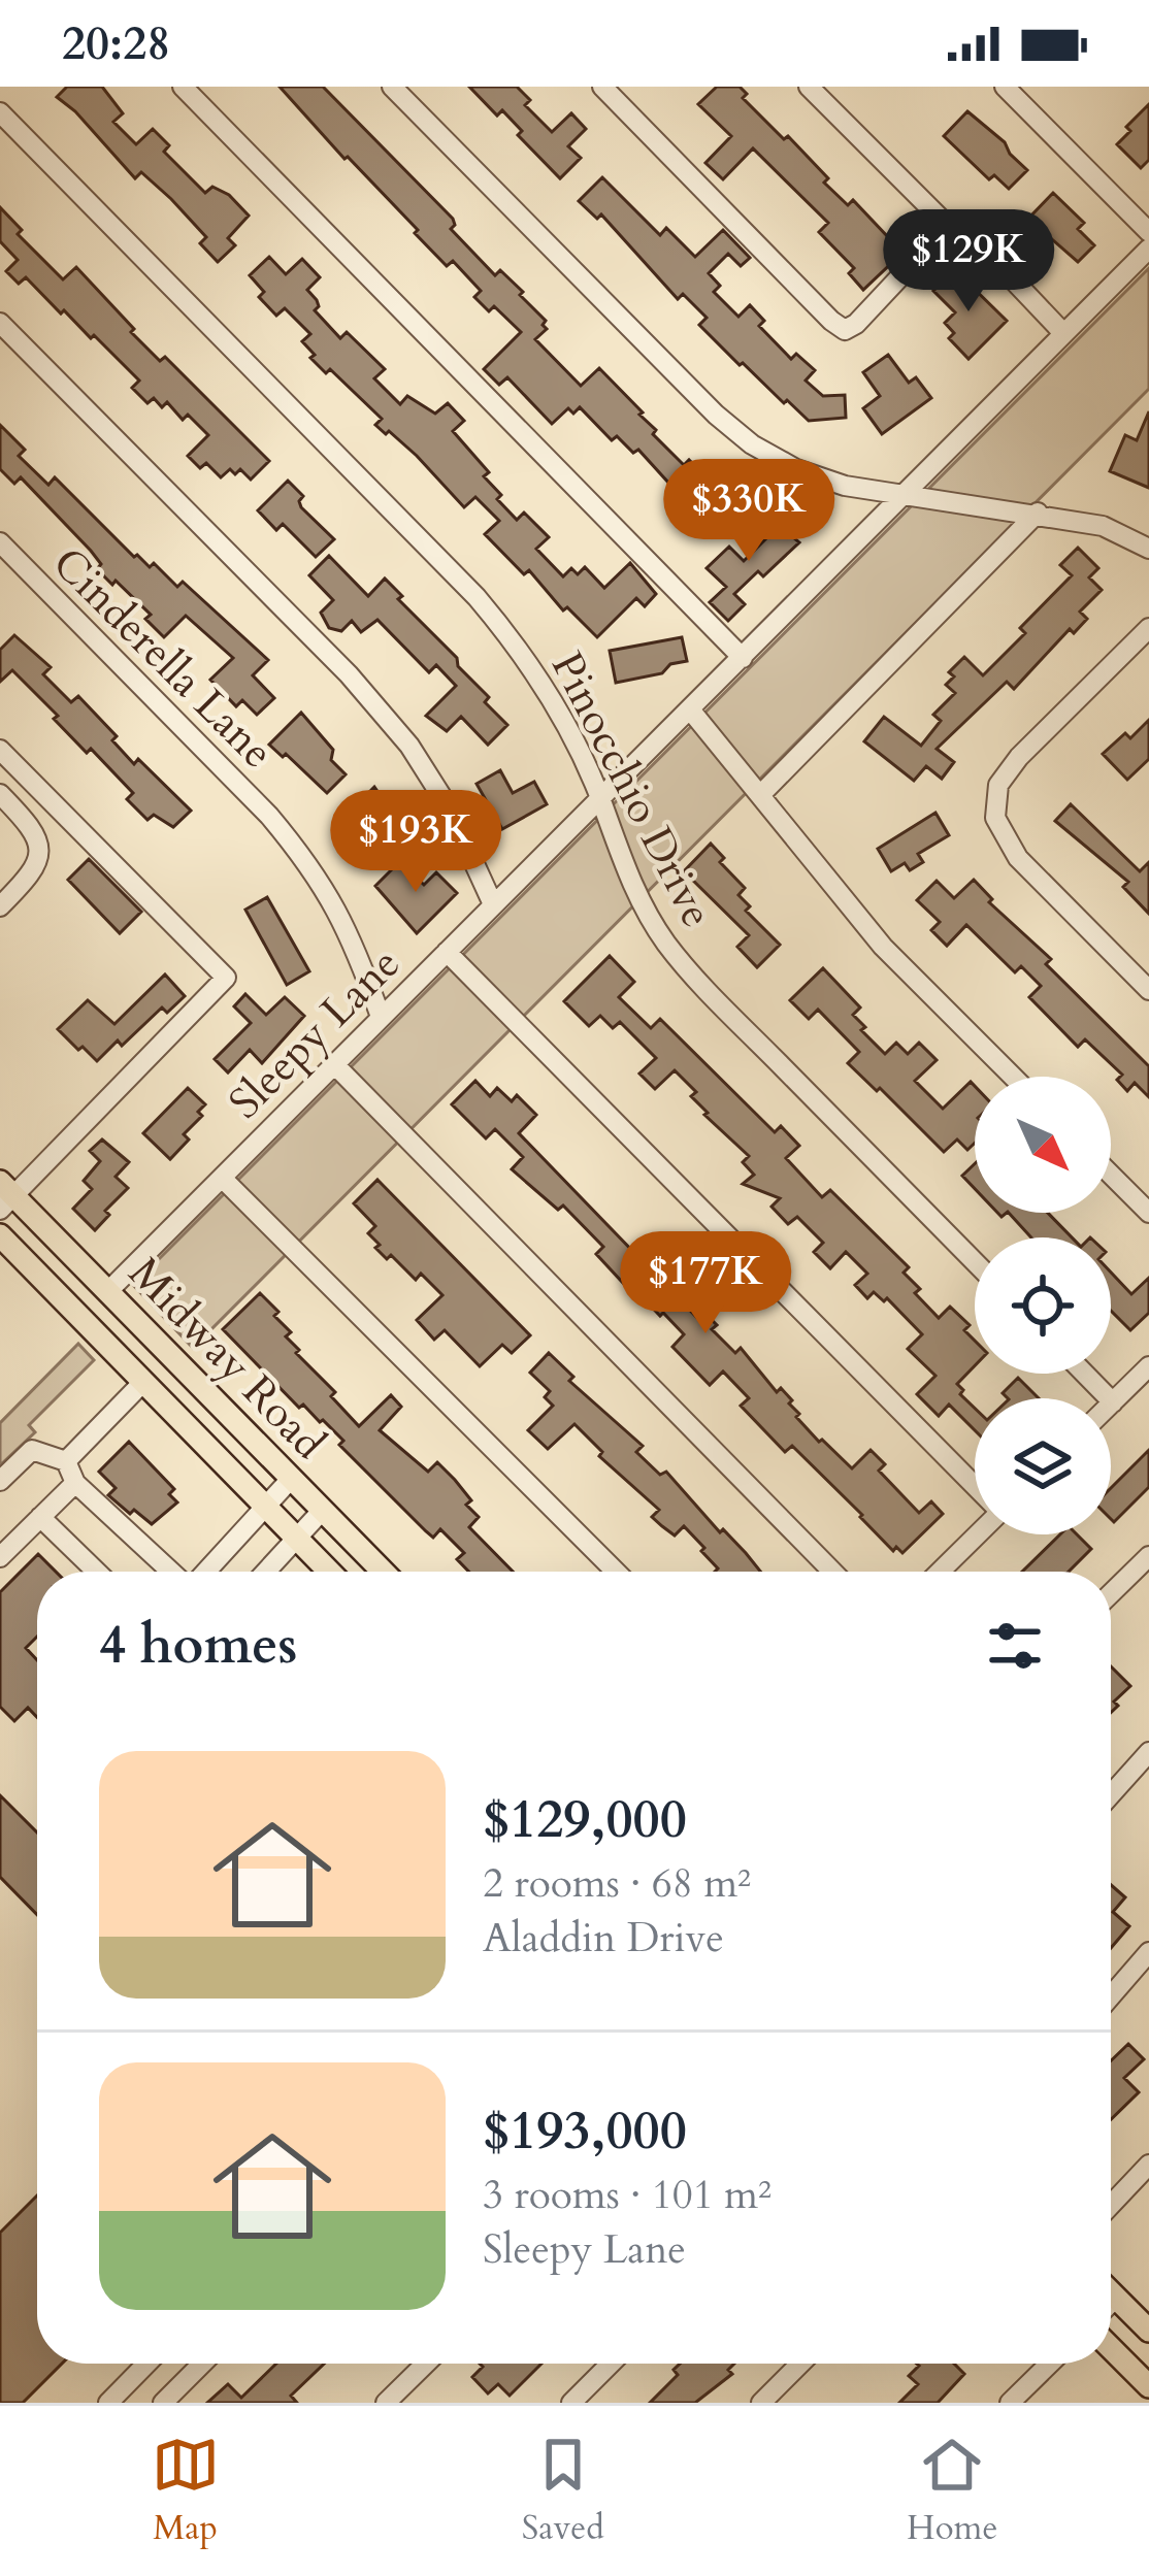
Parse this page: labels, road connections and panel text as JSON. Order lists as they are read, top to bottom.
{
  "streets": {
    "main road": ["Midway Road"],
    "street": ["Cinderella Lane", "Pinocchio Drive", "Sleepy Lane"]
  },
  "crossings": [
    ["Cinderella Lane", "Sleepy Lane"],
    ["Pinocchio Drive", "Sleepy Lane"],
    ["Sleepy Lane", "Midway Road"]
  ],
  "north": "bottom right",
  "page": {
    "status": "20:28",
    "price": [
      "$129K",
      "$330K",
      "$193K",
      "$177K"
    ],
    "heading": "4 homes",
    "list": [
      {
        "name": "$129,000",
        "note": "2 rooms · 68 m² · Aladdin Drive"
      },
      {
        "name": "$193,000",
        "note": "3 rooms · 101 m² · Sleepy Lane"
      }
    ],
    "tabs": ["Map", "Saved", "Home"]
  }
}
